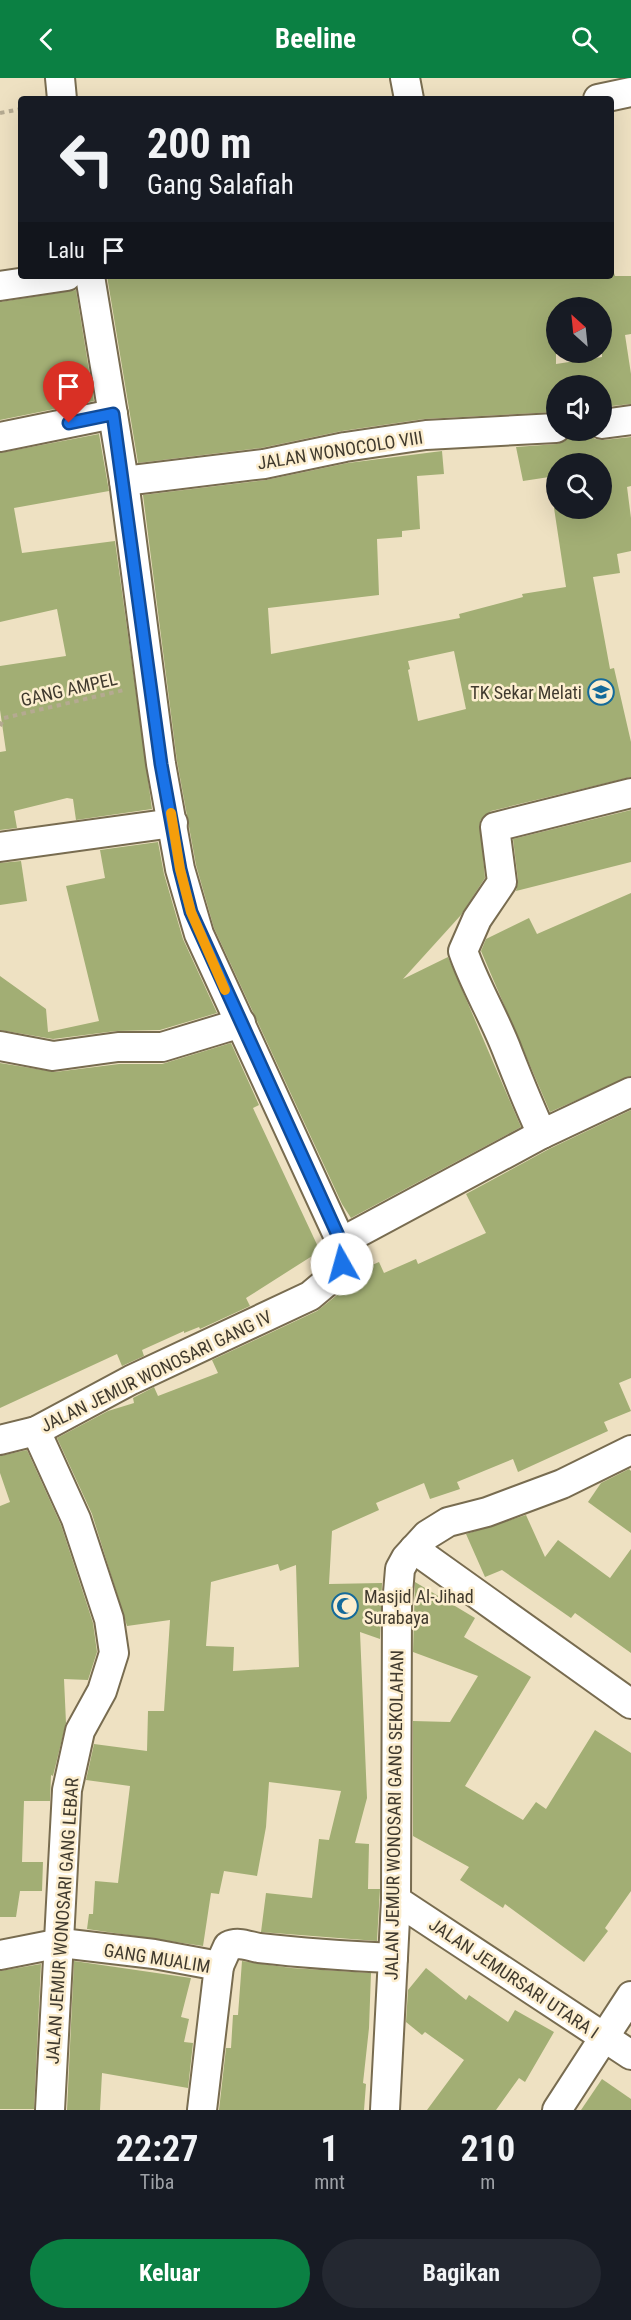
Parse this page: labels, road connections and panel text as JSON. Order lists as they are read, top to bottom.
{
  "streets": {
    "street": [
      "JALAN WONOCOLO VIII",
      "JALAN JEMUR WONOSARI GANG IV",
      "JALAN JEMUR WONOSARI GANG SEKOLAHAN",
      "JALAN JEMUR WONOSARI GANG LEBAR",
      "GANG MUALIM",
      "JALAN JEMURSARI UTARA I"
    ],
    "path": ["GANG AMPEL"]
  },
  "crossings": [
    ["JALAN JEMUR WONOSARI GANG IV", "JALAN JEMUR WONOSARI GANG LEBAR"],
    ["JALAN JEMUR WONOSARI GANG SEKOLAHAN", "JALAN JEMURSARI UTARA I"],
    ["JALAN JEMUR WONOSARI GANG LEBAR", "GANG MUALIM"]
  ],
  "places": {
    "school or university": ["TK Sekar Melati"],
    "mosque": ["Masjid Al-Jihad Surabaya"]
  },
  "north": "top left",
  "page": {
    "header": "Beeline",
    "turn": ["200 m", "Gang Salafiah"],
    "then": "Lalu",
    "eta": [
      "22:27",
      "Tiba",
      "1",
      "mnt",
      "210",
      "m"
    ],
    "buttons": ["Keluar", "Bagikan"]
  }
}
